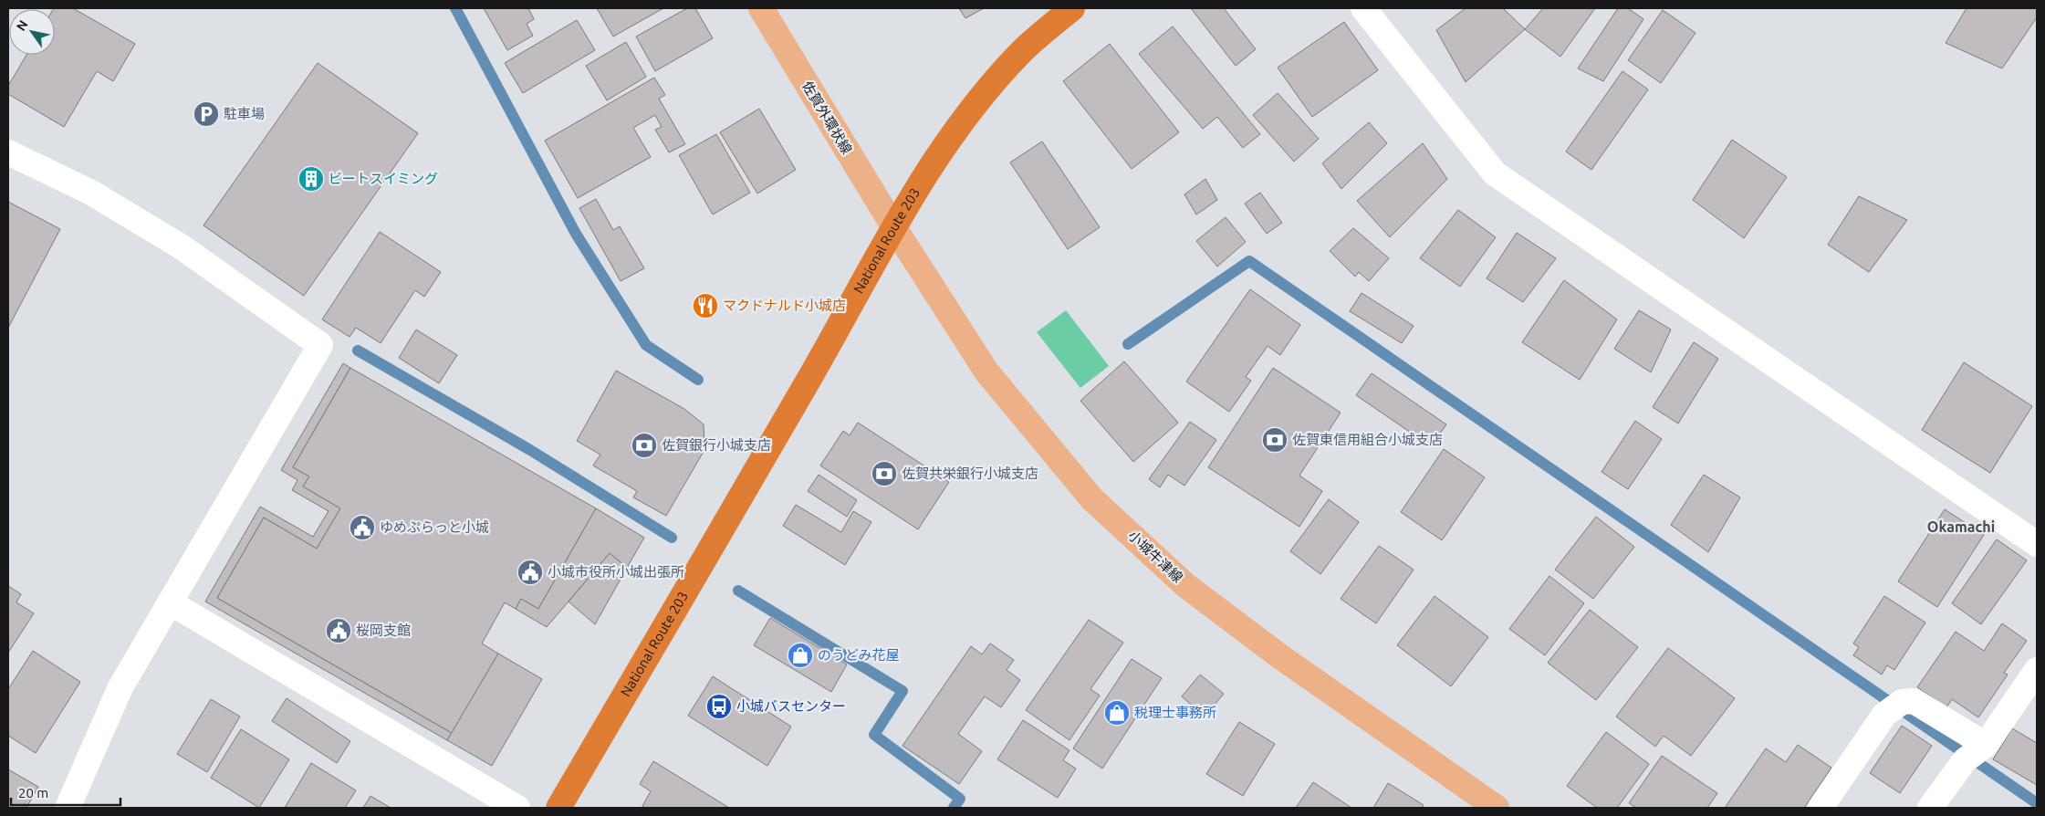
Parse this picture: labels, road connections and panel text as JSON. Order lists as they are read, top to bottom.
{
  "streets": {
    "highway": ["National Route 203"],
    "main road": ["佐賀外環状線", "小城牛津線"]
  },
  "crossings": [
    ["佐賀外環状線", "National Route 203"],
    ["佐賀外環状線", "小城牛津線"],
    ["National Route 203", "小城牛津線"]
  ],
  "districts": ["Okamachi"],
  "places": {
    "parking": ["駐車場"],
    "building": ["ビートスイミング"],
    "restaurant": ["マクドナルド小城店"],
    "bank": ["佐賀東信用組合小城支店", "佐賀銀行小城支店", "佐賀共栄銀行小城支店"],
    "public building": ["ゆめぷらっと小城", "小城市役所小城出張所", "桜岡支館"],
    "shop": ["のうどみ花屋", "税理士事務所"],
    "bus stop": ["小城バスセンター"]
  },
  "scale_bar": "20 m",
  "north": "top left"
}
